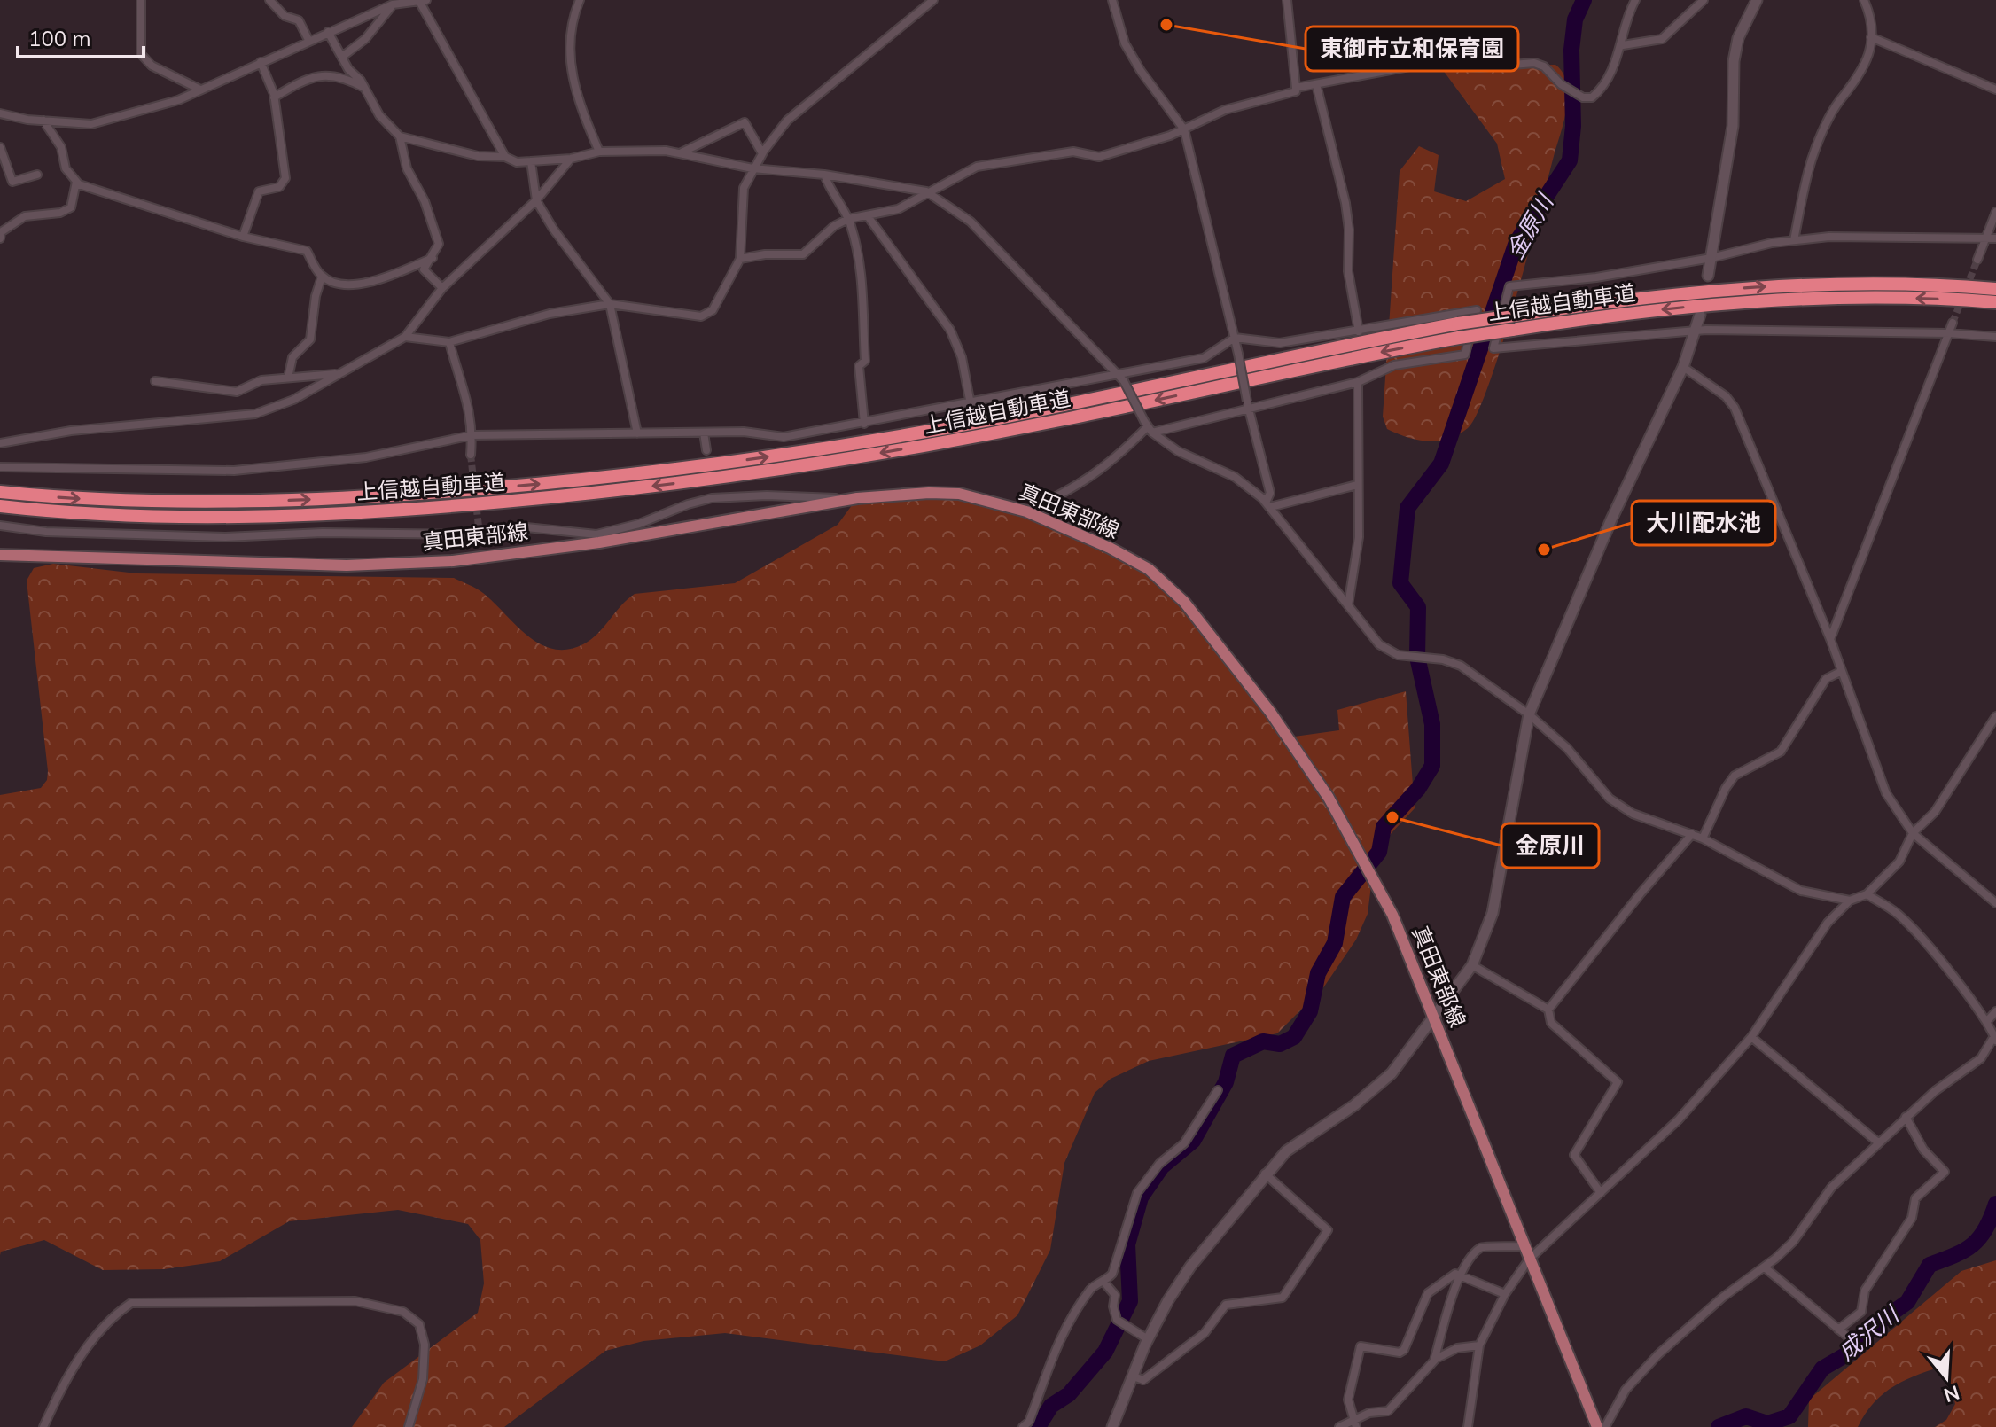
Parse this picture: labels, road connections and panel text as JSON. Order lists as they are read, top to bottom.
{
  "streets": {
    "highway": ["上信越自動車道"],
    "main road": ["真田東部線"]
  },
  "water": ["金原川", "成沢川"],
  "places": ["東御市立和保育園", "大川配水池", "金原川"],
  "scale_bar": "100 m",
  "north": "bottom"
}
